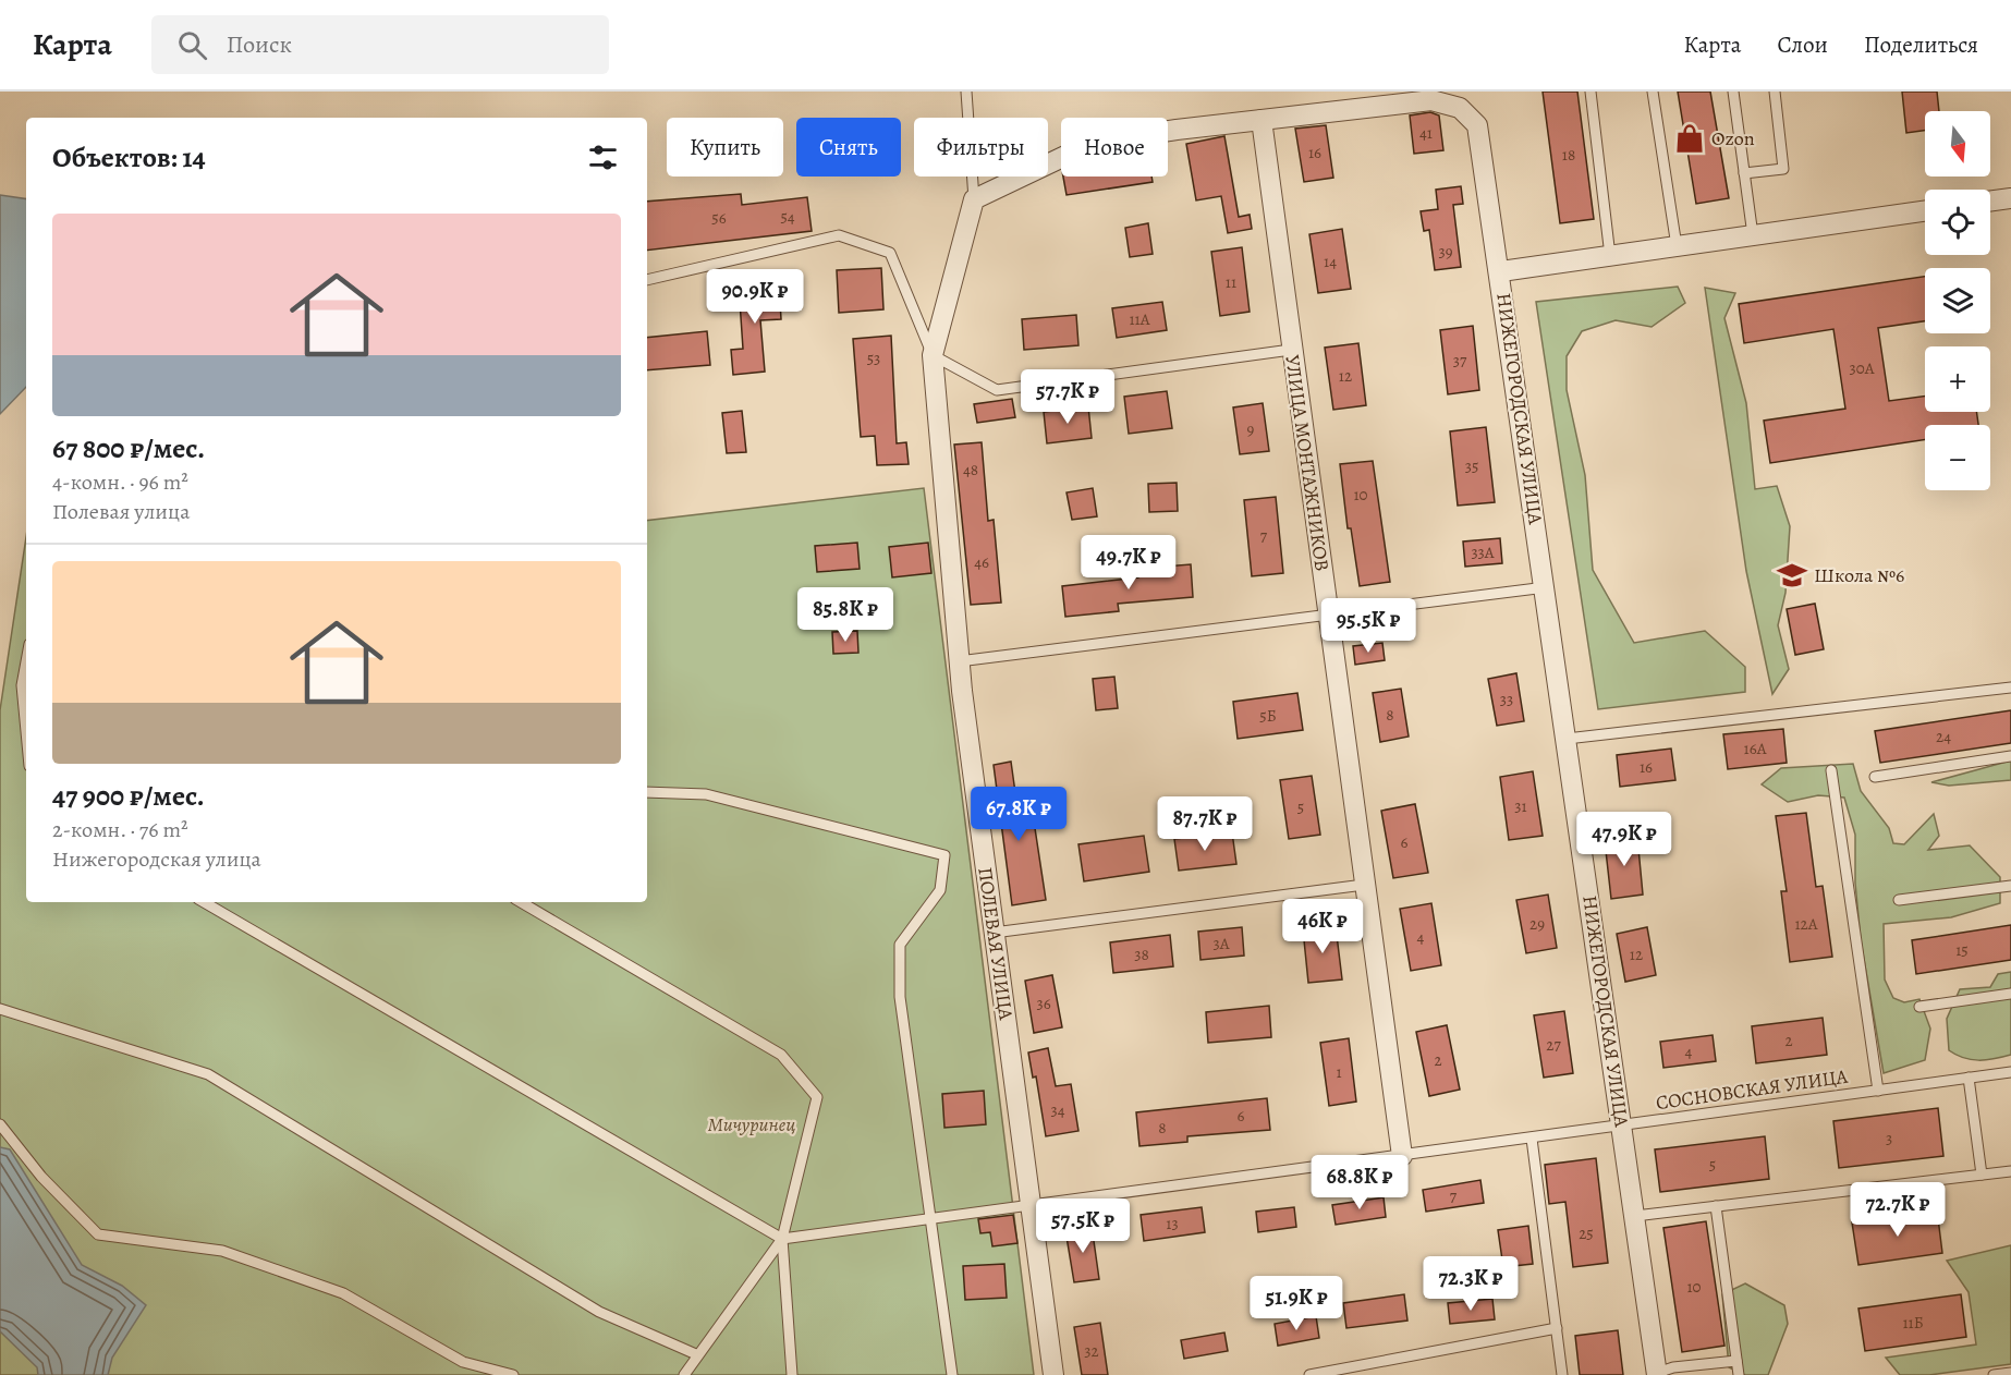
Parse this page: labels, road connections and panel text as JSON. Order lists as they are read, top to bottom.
{
  "streets": {
    "street": ["НИЖЕГОРОДСКАЯ УЛИЦА", "УЛИЦА МОНТАЖНИКОВ", "ПОЛЕВАЯ УЛИЦА"],
    "lane": ["СОСНОВСКАЯ УЛИЦА"]
  },
  "crossings": [
    ["НИЖЕГОРОДСКАЯ УЛИЦА", "УЛИЦА МОНТАЖНИКОВ"],
    ["НИЖЕГОРОДСКАЯ УЛИЦА", "СОСНОВСКАЯ УЛИЦА"],
    ["УЛИЦА МОНТАЖНИКОВ", "СОСНОВСКАЯ УЛИЦА"],
    ["ПОЛЕВАЯ УЛИЦА", "СОСНОВСКАЯ УЛИЦА"]
  ],
  "parks": ["Мичуринец"],
  "places": {
    "shop": ["Ozon"],
    "school or university": ["Школа №6"]
  },
  "house_numbers": [
    "41",
    "16",
    "18",
    "54",
    "56",
    "39",
    "14",
    "11",
    "11А",
    "53",
    "37",
    "30А",
    "12",
    "9",
    "35",
    "48",
    "10",
    "7",
    "33А",
    "46",
    "33",
    "8",
    "5Б",
    "24",
    "16А",
    "16",
    "31",
    "5",
    "6",
    "29",
    "12А",
    "4",
    "3А",
    "15",
    "38",
    "12",
    "36",
    "2",
    "27",
    "4",
    "2",
    "1",
    "34",
    "6",
    "8",
    "3",
    "5",
    "7",
    "13",
    "25",
    "10",
    "11Б",
    "32"
  ],
  "north": "bottom",
  "page": {
    "header": "Карта",
    "search": "Поиск",
    "nav": ["Карта", "Слои", "Поделиться"],
    "map_buttons": ["+", "−"],
    "chip": [
      "Купить",
      "Снять",
      "Фильтры",
      "Новое"
    ],
    "heading": "Объектов: 14",
    "list": [
      {
        "name": "67 800 ₽/мес.",
        "note": "4-комн. · 96 m² · Полевая улица"
      },
      {
        "name": "47 900 ₽/мес.",
        "note": "2-комн. · 76 m² · Нижегородская улица"
      }
    ],
    "price": [
      "90.9K ₽",
      "57.7K ₽",
      "49.7K ₽",
      "85.8K ₽",
      "95.5K ₽",
      "67.8K ₽",
      "87.7K ₽",
      "47.9K ₽",
      "46K ₽",
      "68.8K ₽",
      "72.7K ₽",
      "57.5K ₽",
      "72.3K ₽",
      "51.9K ₽"
    ]
  }
}
